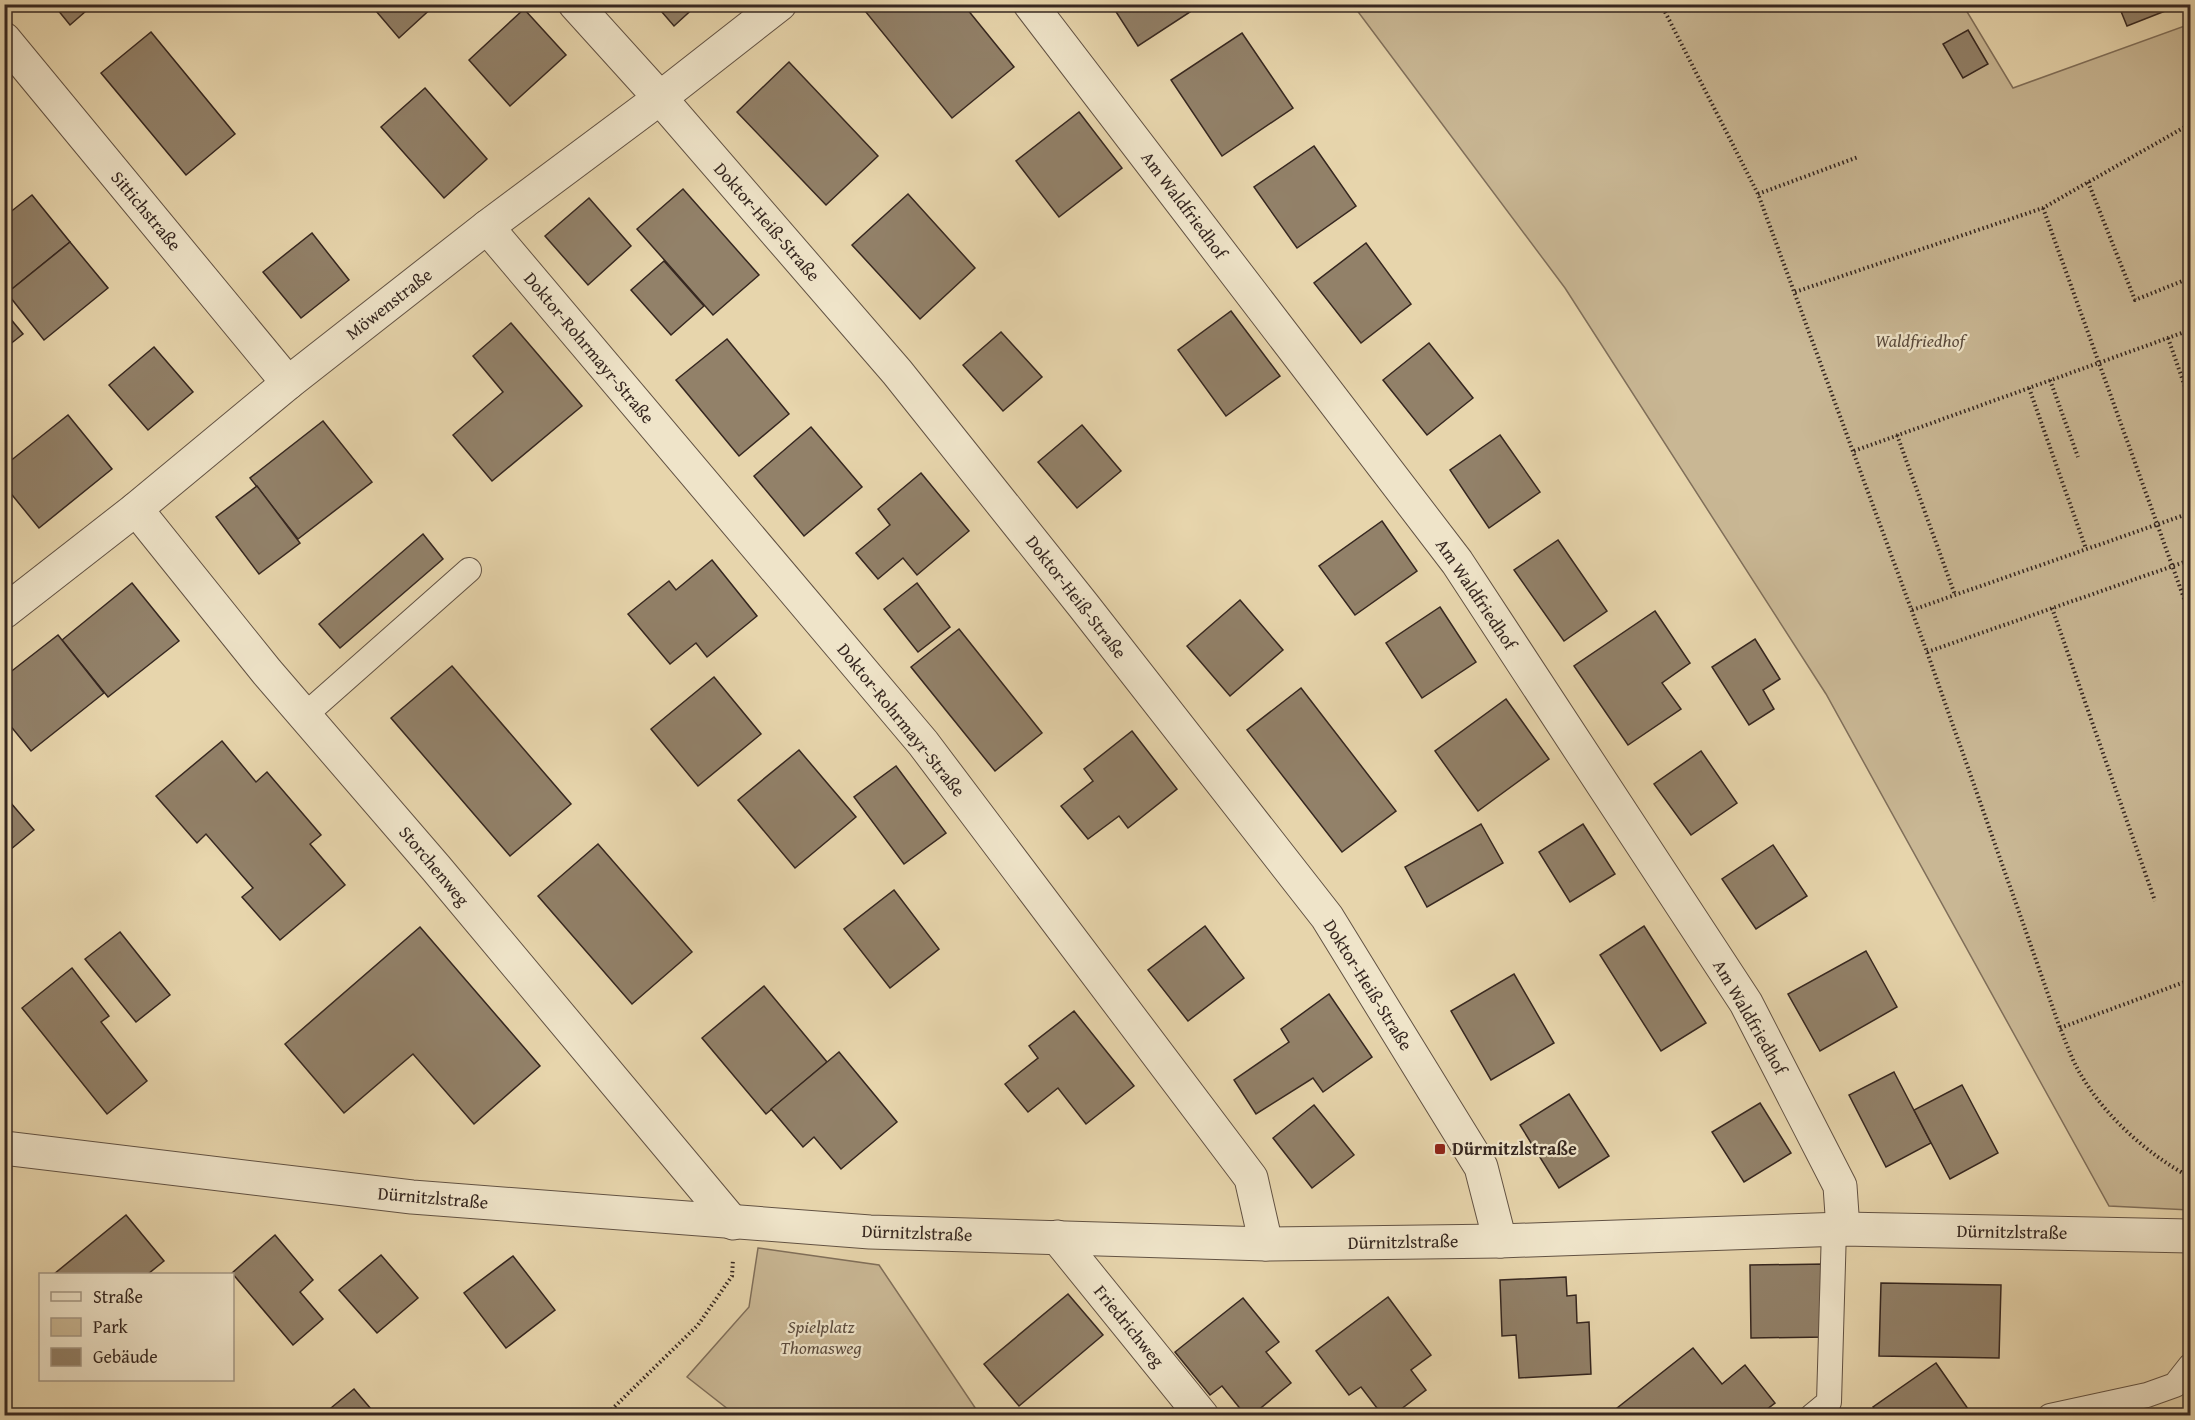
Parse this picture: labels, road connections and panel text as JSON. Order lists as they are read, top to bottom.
{
  "streets": {
    "street": [
      "Am Waldfriedhof",
      "Sittichstraße",
      "Doktor-Heiß-Straße",
      "Möwenstraße",
      "Doktor-Rohrmayr-Straße",
      "Storchenweg",
      "Dürnitzlstraße",
      "Friedrichweg"
    ]
  },
  "crossings": [
    ["Am Waldfriedhof", "Dürnitzlstraße"],
    ["Sittichstraße", "Möwenstraße"],
    ["Doktor-Heiß-Straße", "Möwenstraße"],
    ["Doktor-Heiß-Straße", "Dürnitzlstraße"],
    ["Möwenstraße", "Doktor-Rohrmayr-Straße"],
    ["Möwenstraße", "Storchenweg"],
    ["Doktor-Rohrmayr-Straße", "Dürnitzlstraße"],
    ["Storchenweg", "Dürnitzlstraße"],
    ["Dürnitzlstraße", "Friedrichweg"]
  ],
  "parks": ["Waldfriedhof", "Spielplatz Thomasweg"],
  "places": {
    "transit": ["Dürmitzlstraße"]
  },
  "legend": ["Straße", "Park", "Gebäude"]
}
